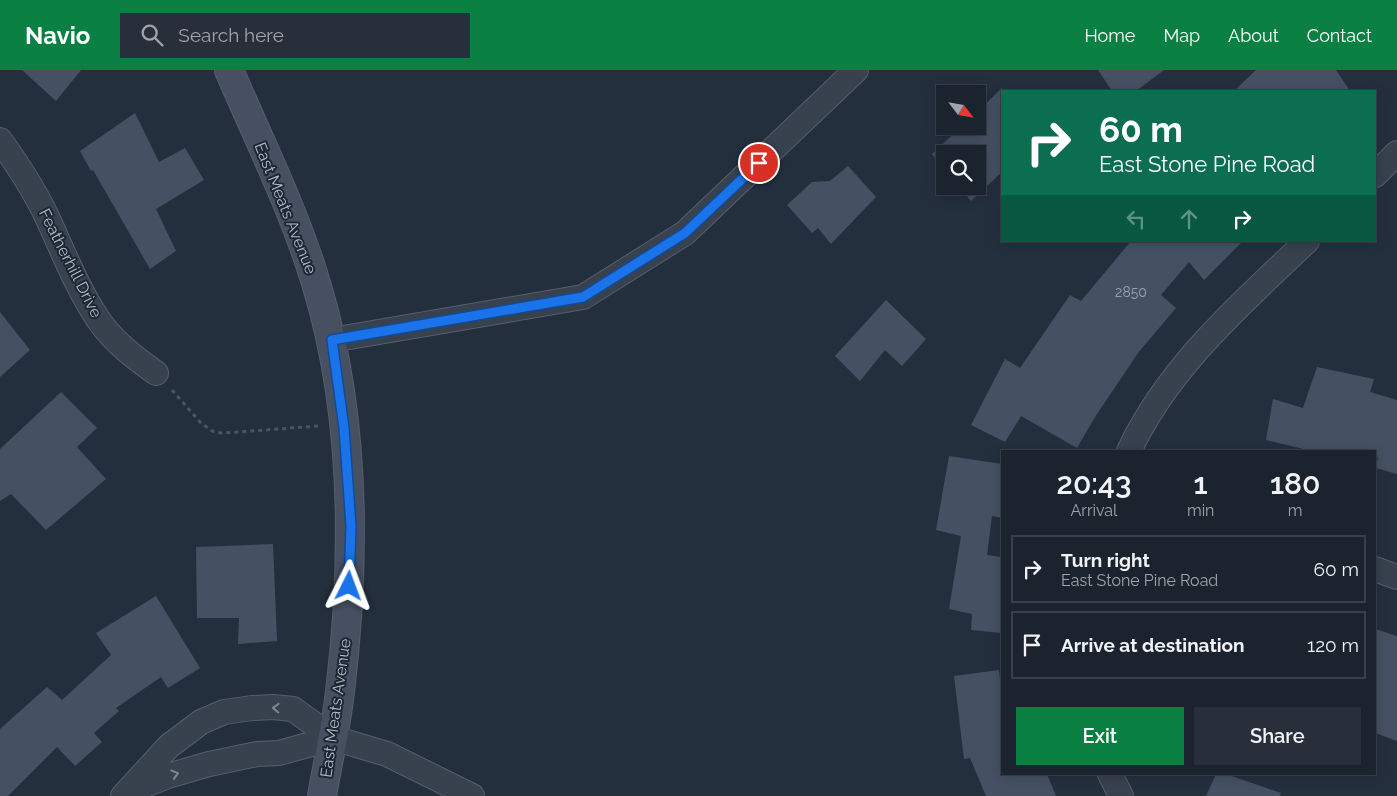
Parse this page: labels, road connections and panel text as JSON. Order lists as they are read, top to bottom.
{
  "streets": {
    "street": ["East Meats Avenue", "Featherhill Drive"]
  },
  "house_numbers": ["2850"],
  "north": "bottom right",
  "page": {
    "header": "Navio",
    "search": "Search here",
    "nav": [
      "Home",
      "Map",
      "About",
      "Contact"
    ],
    "turn": ["60 m", "East Stone Pine Road"],
    "eta": [
      "20:43",
      "Arrival",
      "1",
      "min",
      "180",
      "m"
    ],
    "list": [
      {
        "name": "Turn right",
        "note": "East Stone Pine Road",
        "value": "60 m"
      },
      {
        "name": "Arrive at destination",
        "value": "120 m"
      }
    ],
    "buttons": ["Exit", "Share"]
  }
}
